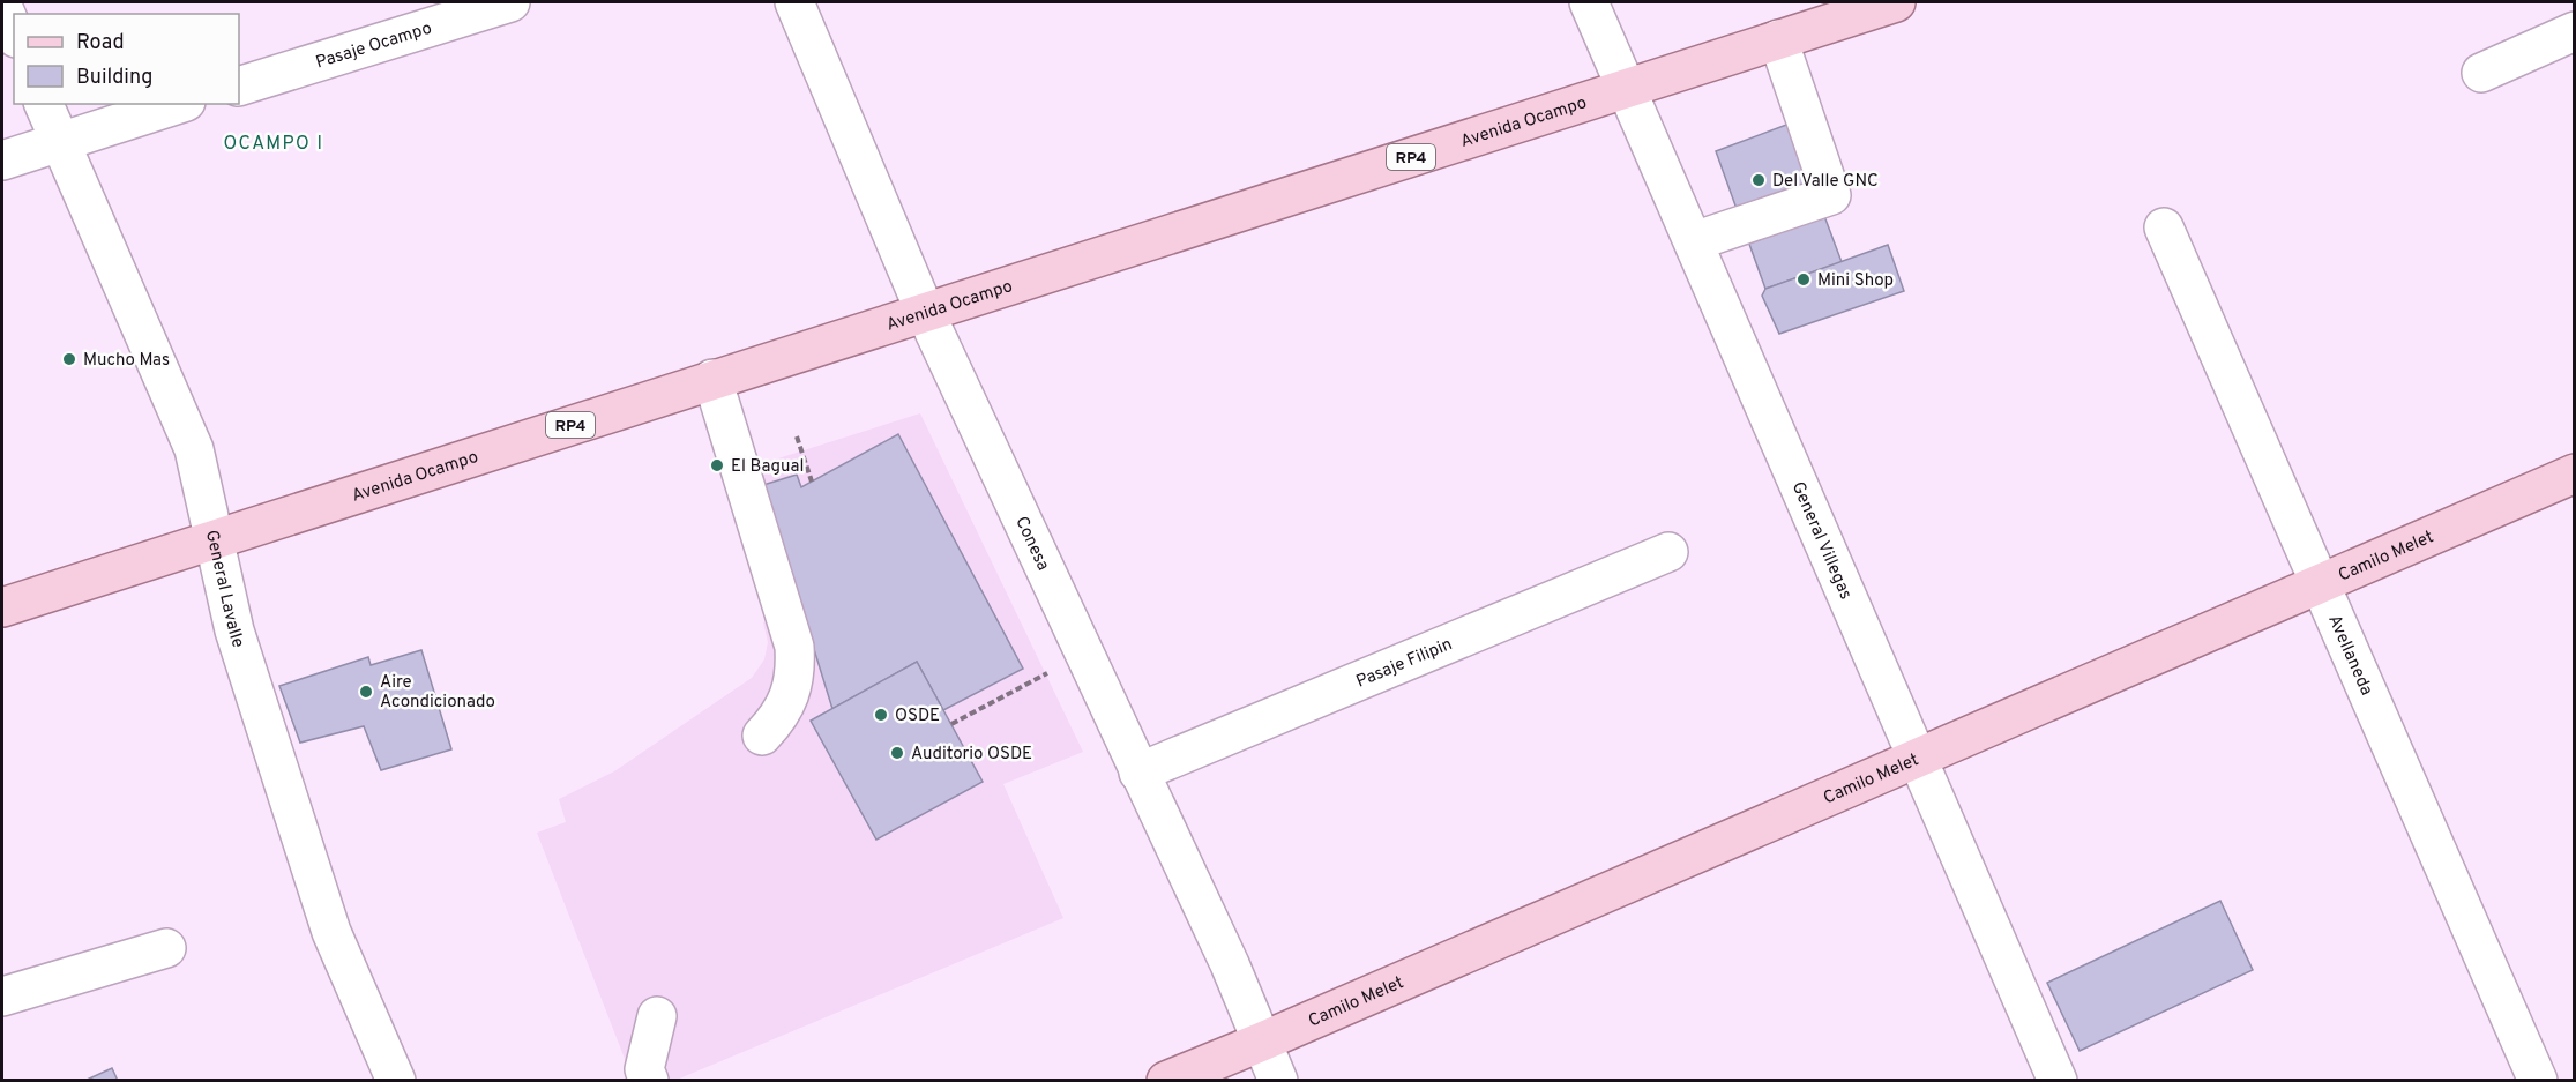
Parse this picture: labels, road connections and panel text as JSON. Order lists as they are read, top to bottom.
{
  "streets": {
    "main road": ["Avenida Ocampo", "RP4", "Camilo Melet"],
    "street": [
      "Pasaje Ocampo",
      "General Villegas",
      "Conesa",
      "General Lavalle",
      "Avellaneda",
      "Pasaje Filipin"
    ]
  },
  "crossings": [
    ["Avenida Ocampo", "General Villegas"],
    ["Avenida Ocampo", "Conesa"],
    ["Avenida Ocampo", "General Lavalle"],
    ["General Villegas", "Camilo Melet"],
    ["Conesa", "Camilo Melet"],
    ["Conesa", "Pasaje Filipin"],
    ["Camilo Melet", "Avellaneda"]
  ],
  "districts": ["OCAMPO I"],
  "places": [
    "Del Valle GNC",
    "Mini Shop",
    "Mucho Mas",
    "El Bagual",
    "Aire Acondicionado",
    "OSDE",
    "Auditorio OSDE"
  ],
  "legend": ["Road", "Building"]
}
